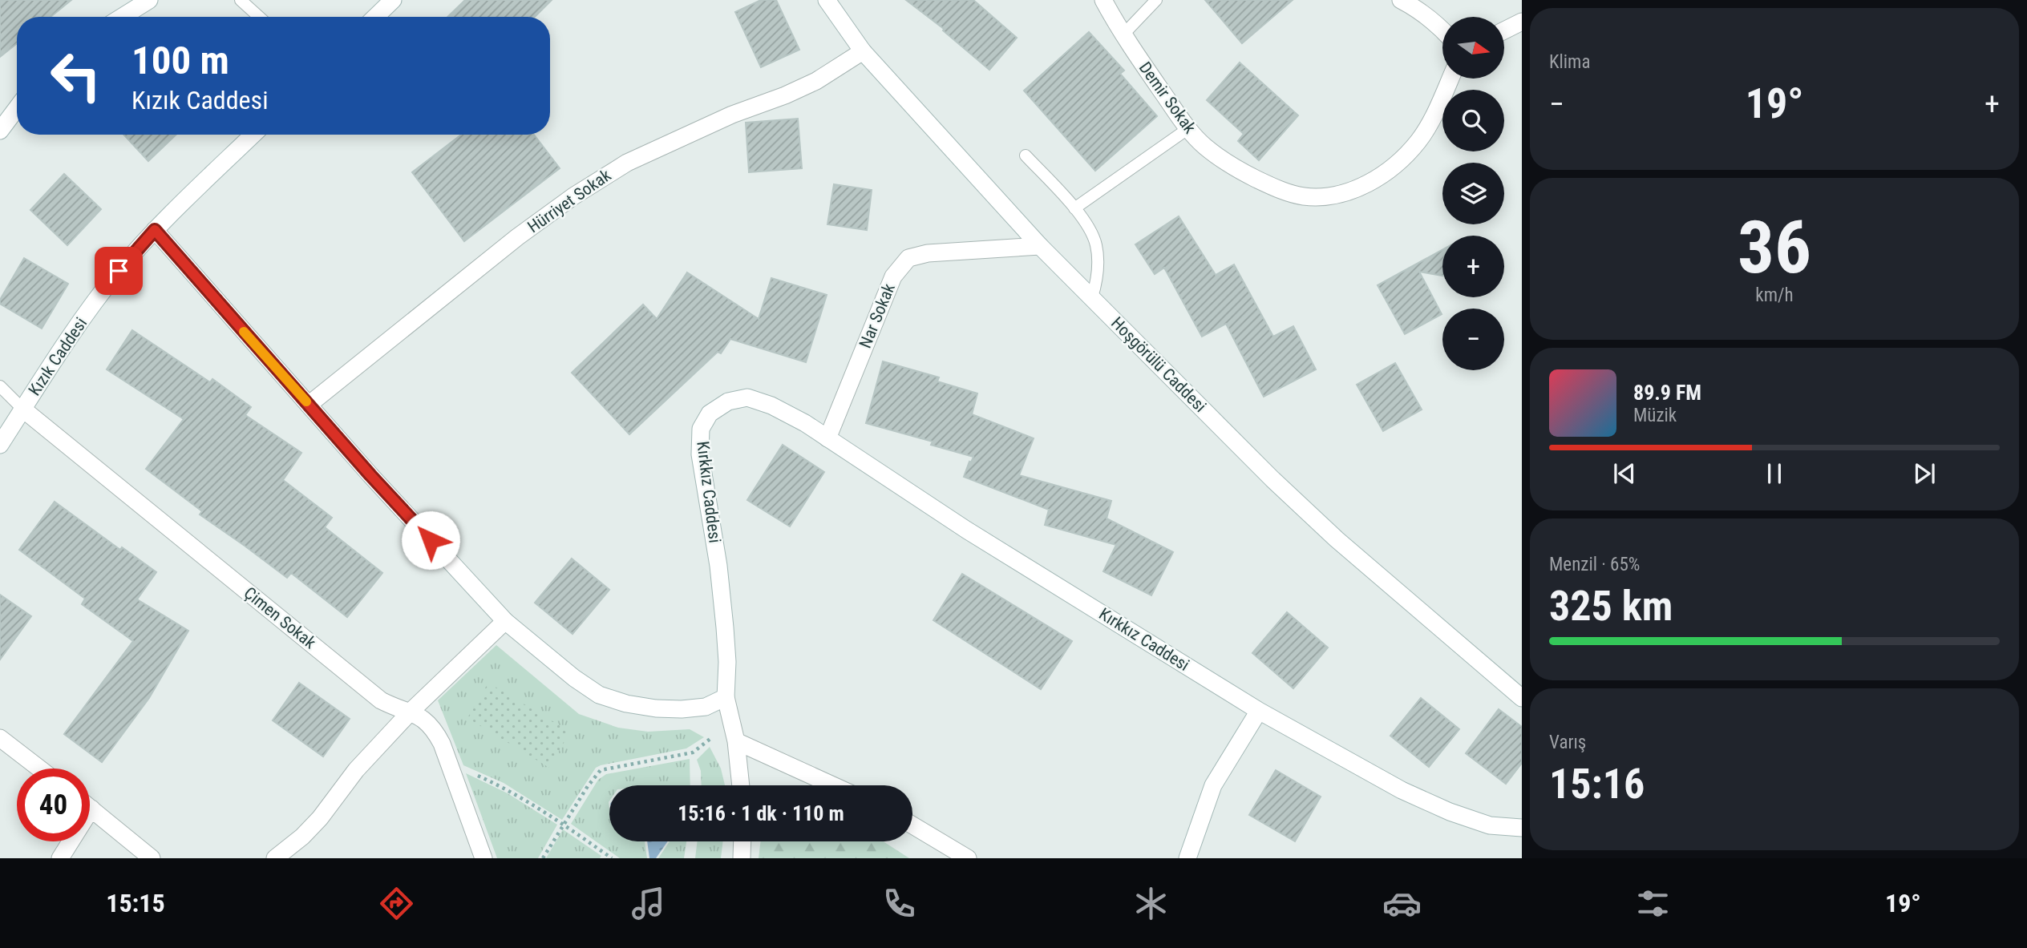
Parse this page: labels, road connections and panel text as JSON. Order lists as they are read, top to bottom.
{
  "streets": {
    "street": [
      "Demir Sokak",
      "Hürriyet Sokak",
      "Nar Sokak",
      "Kızık Caddesi",
      "Hoşgörülü Caddesi",
      "Kırkkız Caddesi",
      "Çimen Sokak"
    ]
  },
  "crossings": [
    ["Hürriyet Sokak", "Hoşgörülü Caddesi"],
    ["Nar Sokak", "Hoşgörülü Caddesi"],
    ["Nar Sokak", "Kırkkız Caddesi"],
    ["Kızık Caddesi", "Çimen Sokak"]
  ],
  "north": "right",
  "page": {
    "tile": [
      "Klima",
      ["36", "km/h"],
      ["Menzil · 65%", "325 km"],
      ["Varış", "15:16"]
    ],
    "map_buttons": ["+", "−"],
    "turn": ["100 m", "Kızık Caddesi"],
    "heat": ["−", "19°", "+"],
    "song": ["89.9 FM", "Müzik"],
    "limit": "40",
    "trip": "15:16 · 1 dk · 110 m",
    "tabs": ["15:15", "19°"]
  }
}
